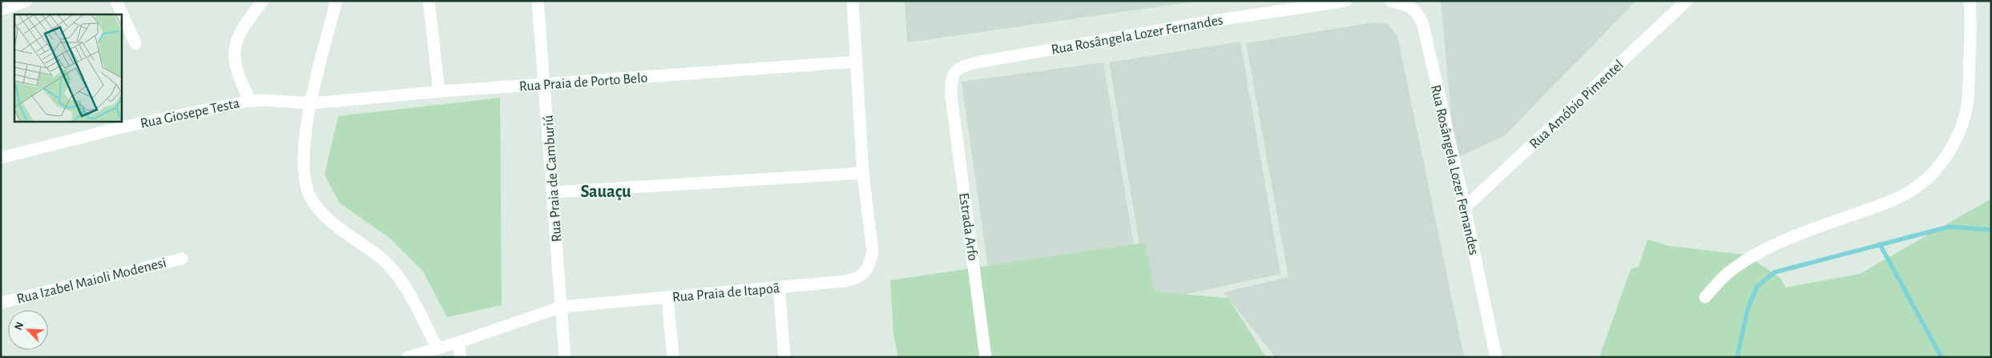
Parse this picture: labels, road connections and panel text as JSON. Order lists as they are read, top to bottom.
{
  "streets": {
    "street": [
      "Rua Rosângela Lozer Fernandes",
      "Rua Praia de Porto Belo",
      "Rua Amóbio Pimentel",
      "Rua Giosepe Testa",
      "Rua Praia de Camburiú",
      "Estrada Arfo",
      "Rua Izabel Maioli Modenesi",
      "Rua Praia de Itapoã"
    ]
  },
  "crossings": [
    ["Rua Rosângela Lozer Fernandes", "Rua Amóbio Pimentel"],
    ["Rua Rosângela Lozer Fernandes", "Estrada Arfo"],
    ["Rua Praia de Porto Belo", "Rua Giosepe Testa"],
    ["Rua Praia de Porto Belo", "Rua Praia de Camburiú"],
    ["Rua Praia de Camburiú", "Rua Praia de Itapoã"]
  ],
  "districts": ["Sauaçu"],
  "north": "top left"
}
